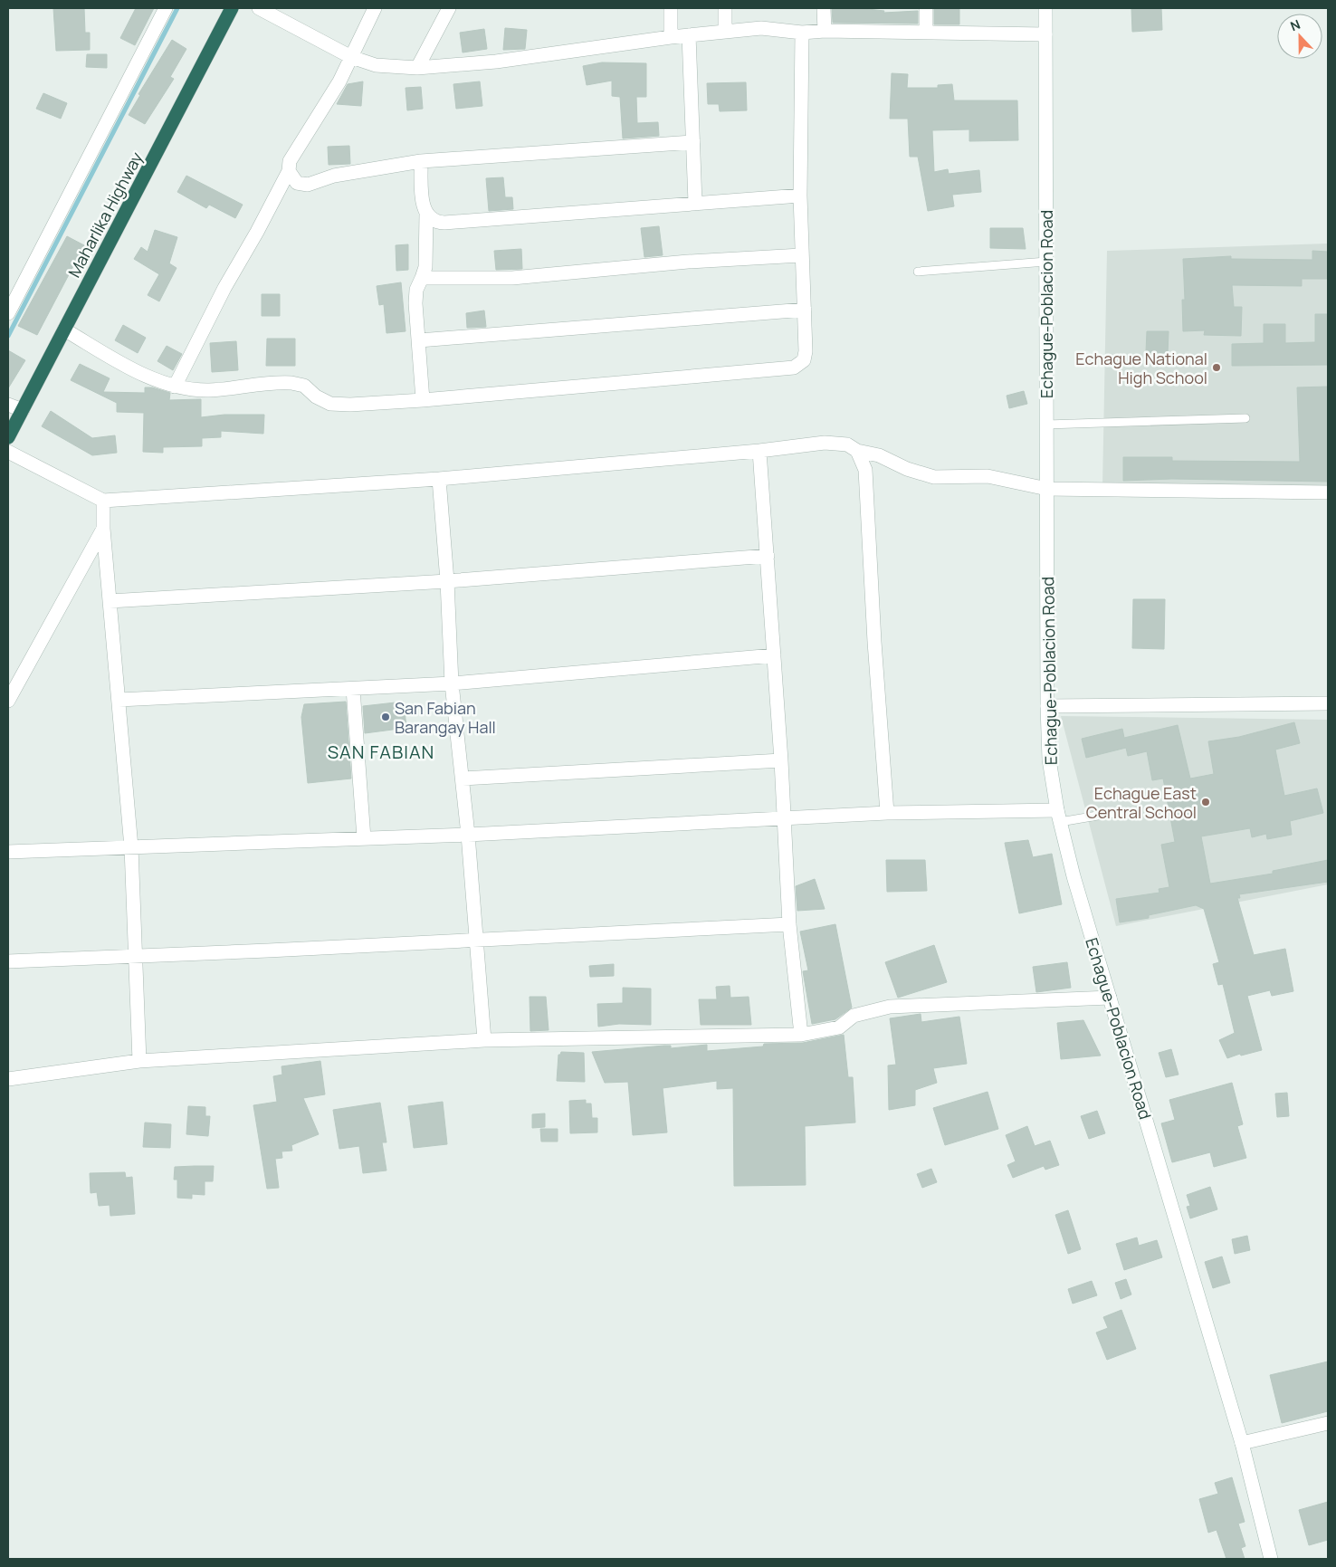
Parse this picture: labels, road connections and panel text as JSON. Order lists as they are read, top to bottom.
{
  "streets": {
    "highway": ["Maharlika Highway"],
    "street": ["Echague-Poblacion Road"]
  },
  "districts": ["SAN FABIAN"],
  "places": ["Echague National High School", "San Fabian Barangay Hall", "Echague East Central School"],
  "north": "top"
}
